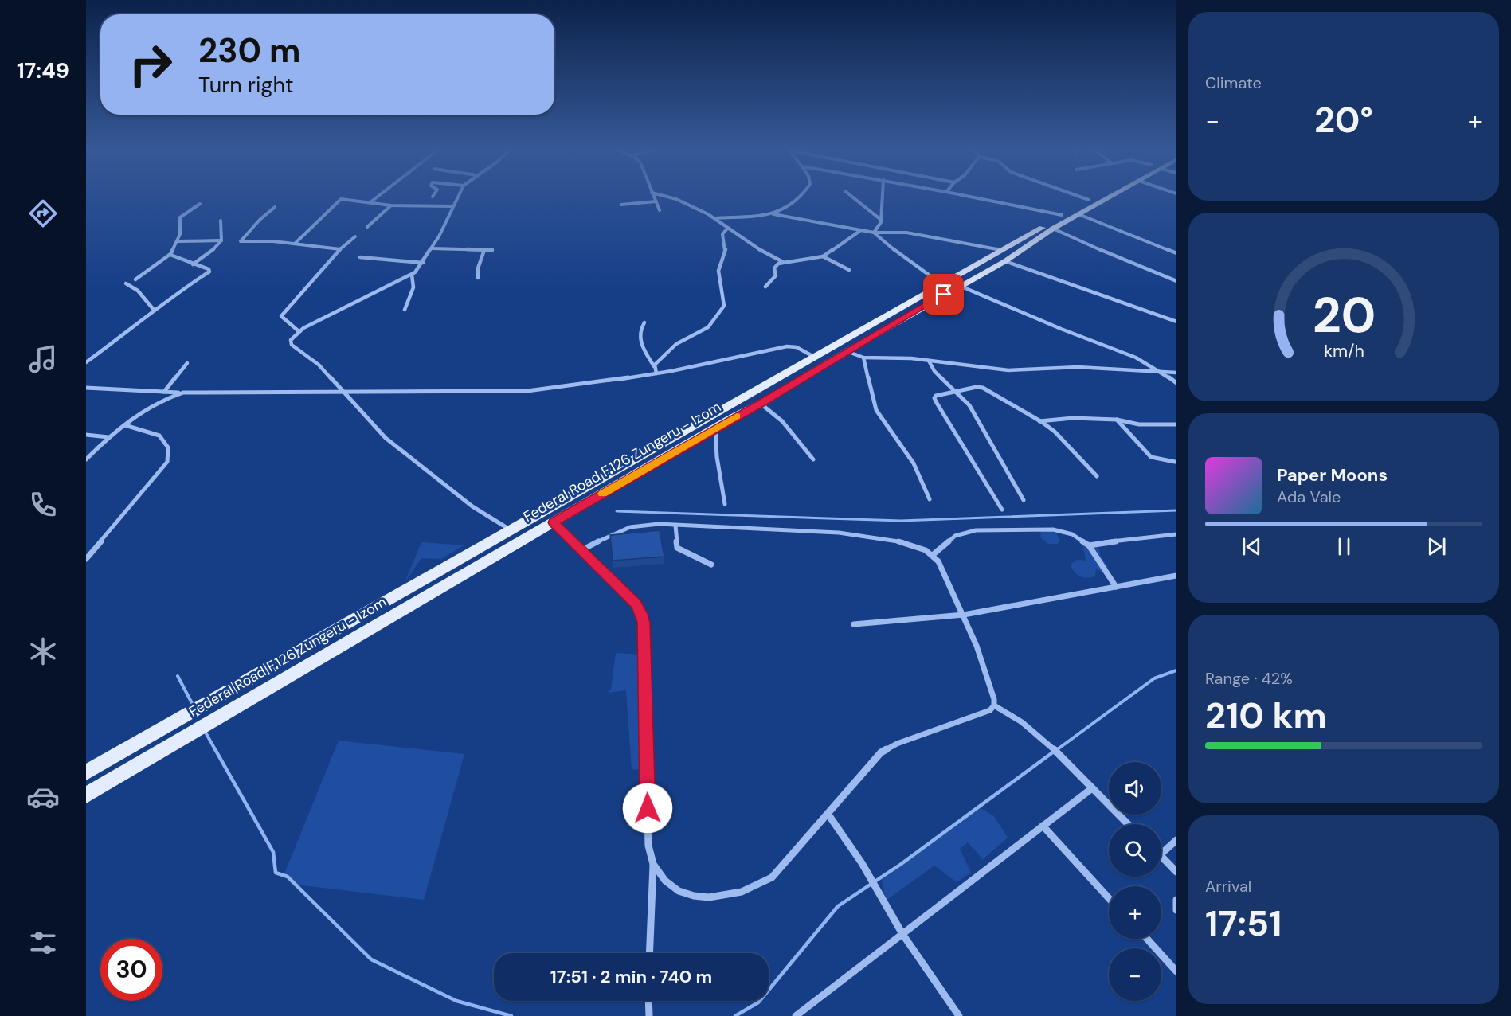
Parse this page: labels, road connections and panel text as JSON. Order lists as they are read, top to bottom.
{
  "streets": {
    "main road": ["Federal Road F.126 Zungeru - Izom"]
  },
  "page": {
    "tabs": "17:49",
    "tile": [
      "Climate",
      ["Range · 42%", "210 km"],
      ["Arrival", "17:51"]
    ],
    "turn": ["230 m", "Turn right"],
    "heat": ["−", "20°", "+"],
    "song": ["Paper Moons", "Ada Vale"],
    "map_buttons": ["+", "−"],
    "limit": "30",
    "trip": "17:51 · 2 min · 740 m",
    "gauge": ["20", "km/h"]
  }
}
